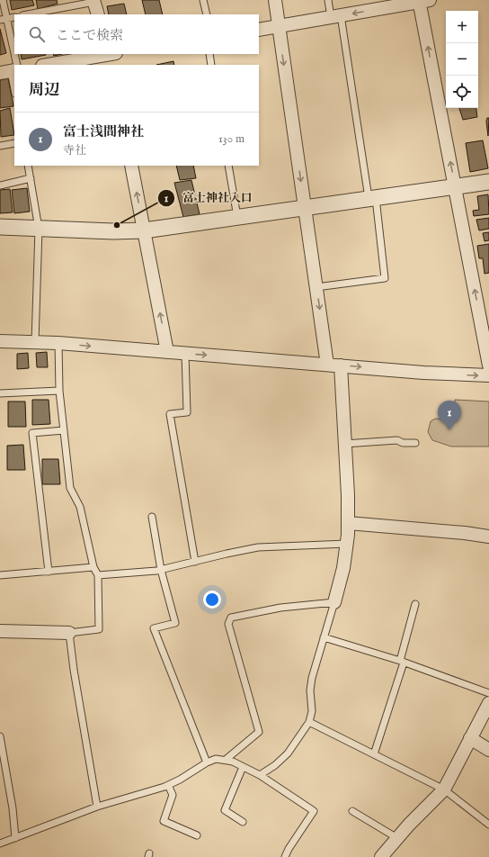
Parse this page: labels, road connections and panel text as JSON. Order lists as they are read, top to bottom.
{
  "places": ["富士神社入口"],
  "page": {
    "map_buttons": ["+", "−"],
    "search": "ここで検索",
    "heading": "周辺",
    "list": [
      {
        "mark": "1",
        "name": "富士浅間神社",
        "note": "寺社",
        "value": "130 m"
      }
    ],
    "pins": "1"
  }
}
